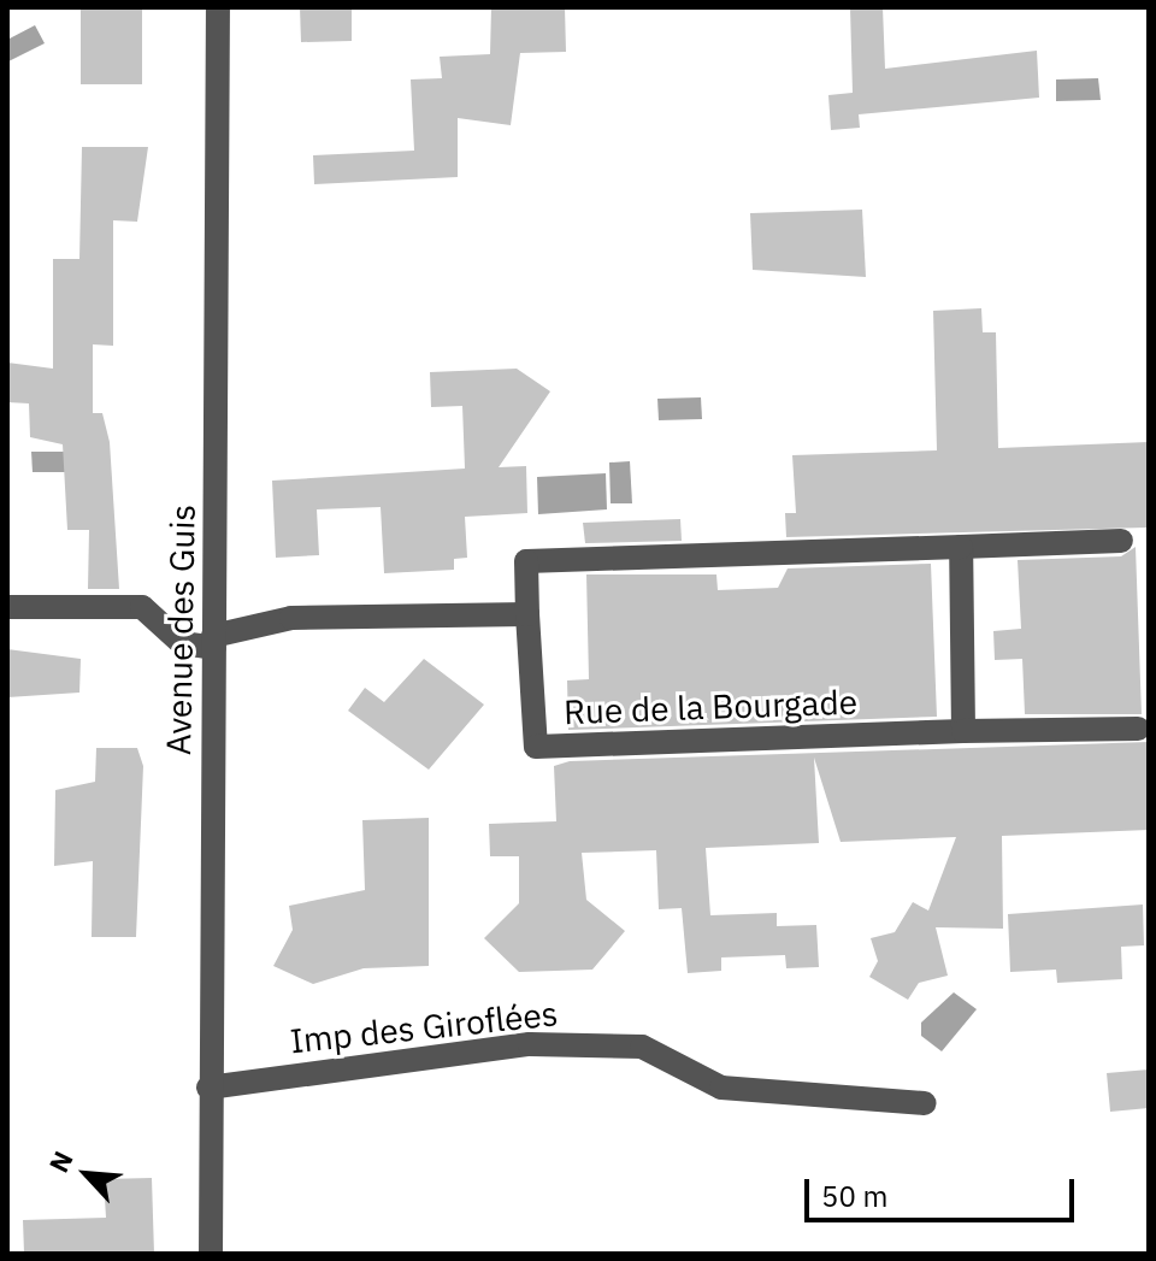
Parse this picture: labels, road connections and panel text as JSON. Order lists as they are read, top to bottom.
{
  "streets": {
    "street": ["Avenue des Guis", "Rue de la Bourgade", "Imp des Giroflées"]
  },
  "crossings": [
    ["Avenue des Guis", "Imp des Giroflées"]
  ],
  "scale_bar": "50 m",
  "north": "top left"
}
